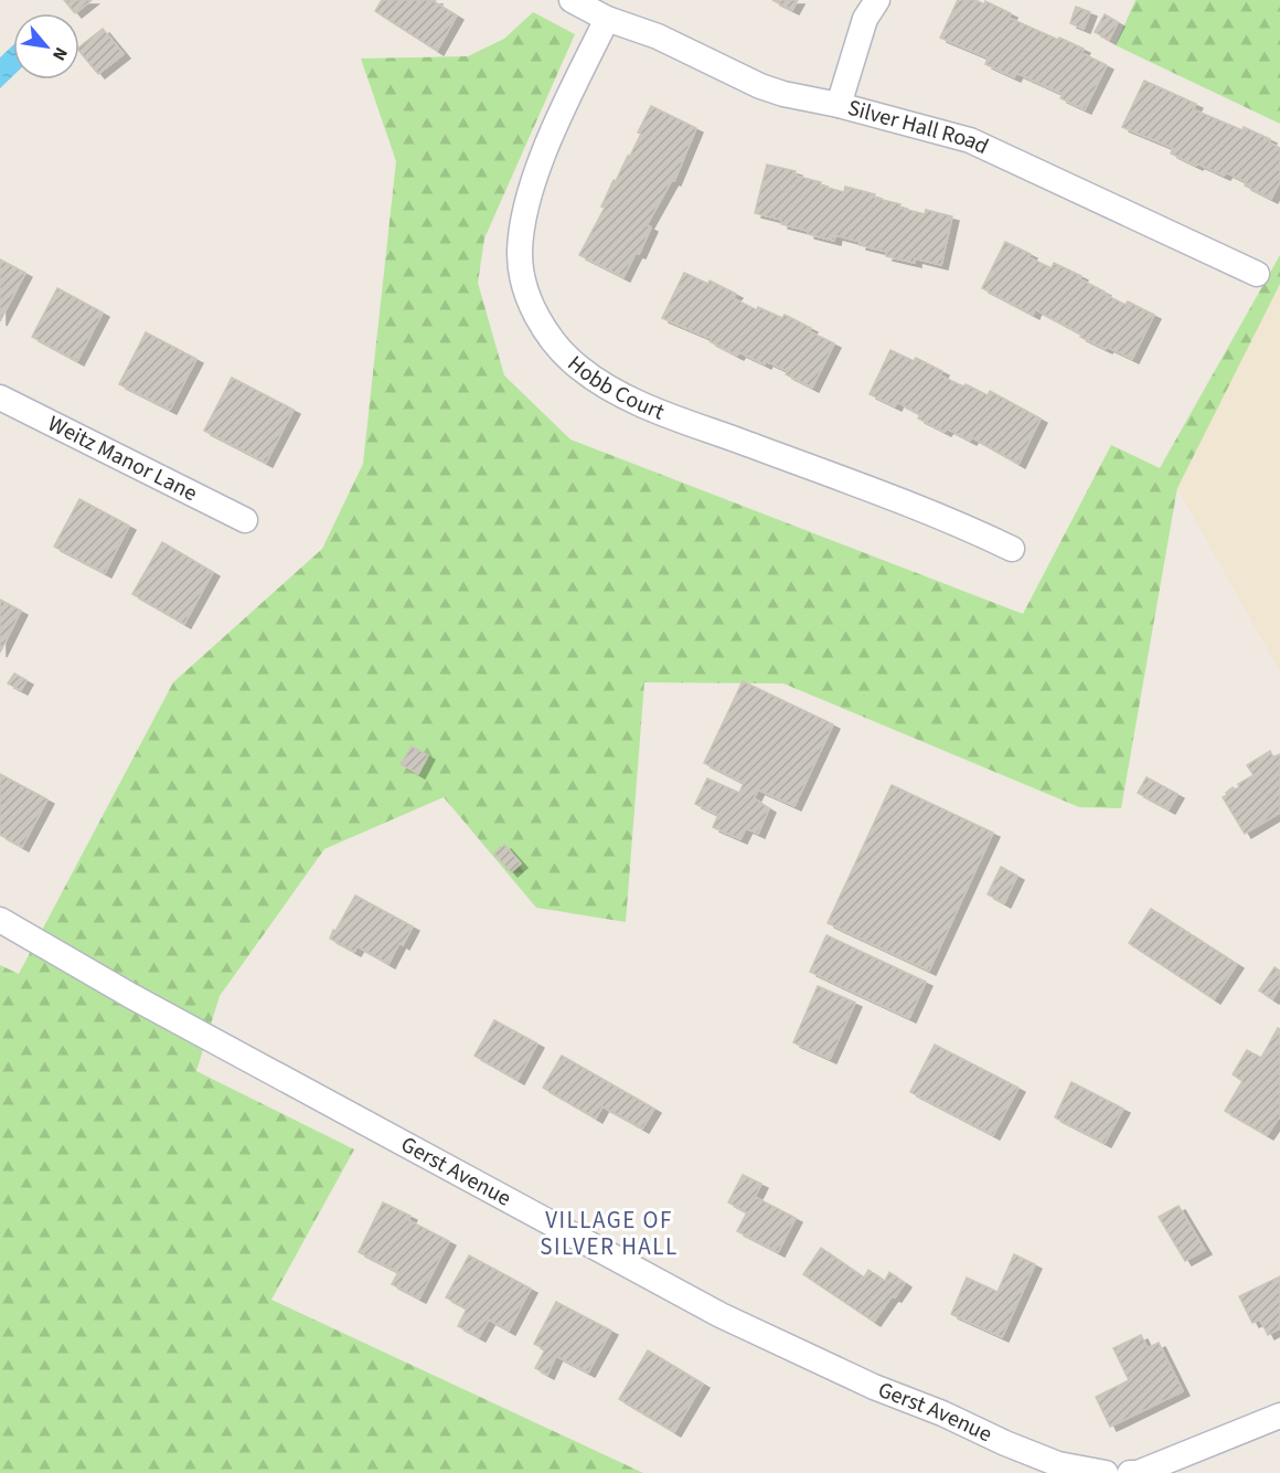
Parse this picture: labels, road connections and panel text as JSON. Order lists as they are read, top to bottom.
{
  "streets": {
    "street": [
      "Silver Hall Road",
      "Hobb Court",
      "Weitz Manor Lane",
      "Gerst Avenue"
    ]
  },
  "crossings": [
    ["Silver Hall Road", "Hobb Court"]
  ],
  "districts": ["VILLAGE OF SILVER HALL"],
  "north": "bottom right"
}
